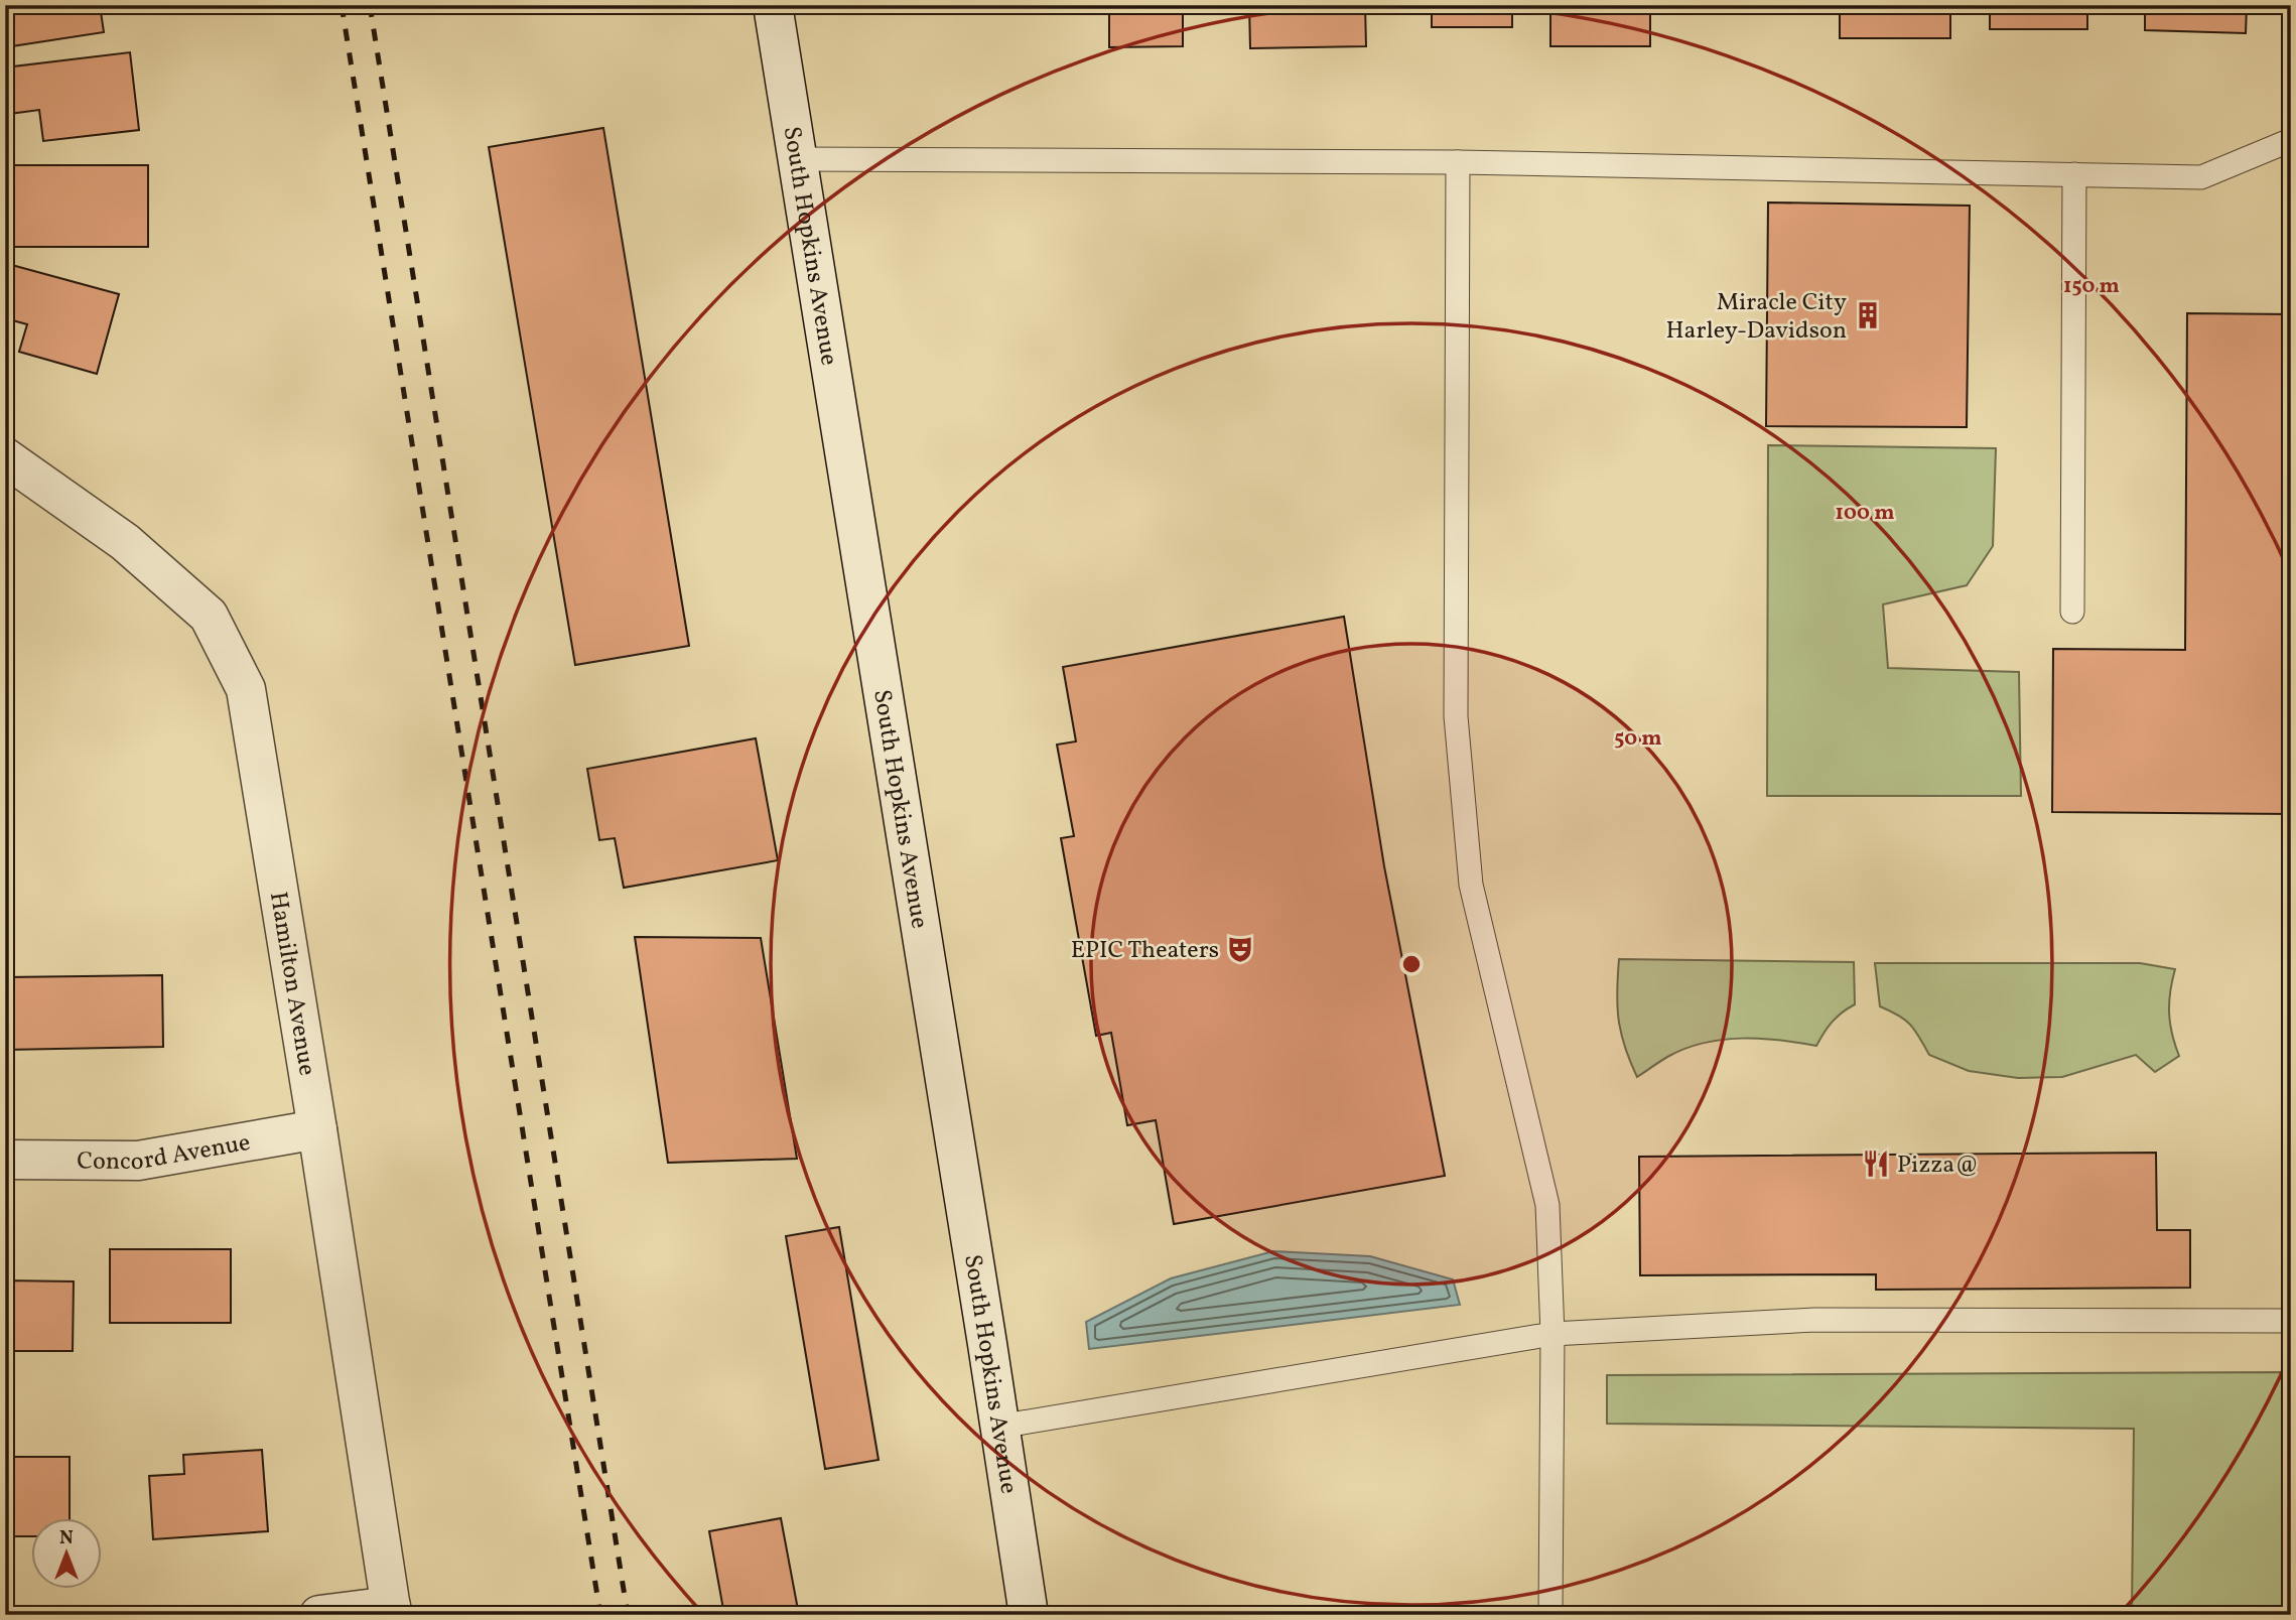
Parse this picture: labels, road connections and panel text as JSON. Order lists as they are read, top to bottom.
{
  "streets": {
    "street": ["South Hopkins Avenue", "Hamilton Avenue", "Concord Avenue"]
  },
  "crossings": [
    ["Hamilton Avenue", "Concord Avenue"]
  ],
  "places": {
    "building": ["Miracle City Harley-Davidson"],
    "theatre": ["EPIC Theaters"],
    "restaurant": ["Pizza@"]
  },
  "north": "top",
  "rings": ["150 m", "100 m", "50 m"]
}
